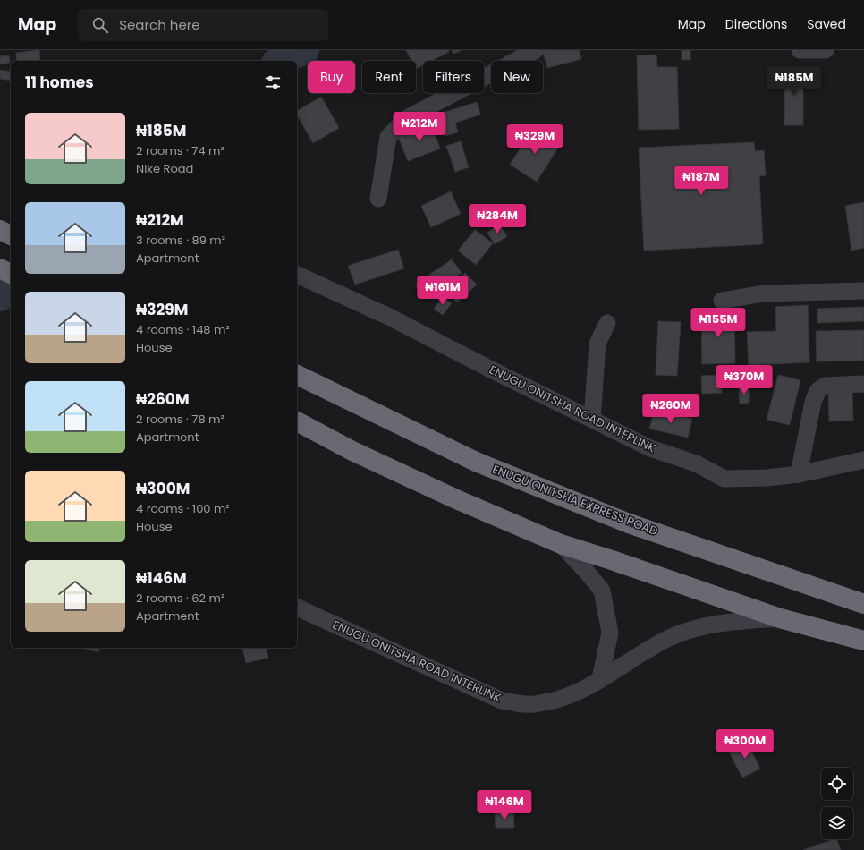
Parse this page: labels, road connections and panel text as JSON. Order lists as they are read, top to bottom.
{
  "streets": {
    "highway": ["ENUGU ONITSHA EXPRESS ROAD"],
    "street": ["ENUGU ONITSHA ROAD INTERLINK"]
  },
  "page": {
    "header": "Map",
    "search": "Search here",
    "nav": ["Map", "Directions", "Saved"],
    "chip": [
      "Buy",
      "Rent",
      "Filters",
      "New"
    ],
    "heading": "11 homes",
    "price": [
      "₦185M",
      "₦212M",
      "₦329M",
      "₦187M",
      "₦284M",
      "₦161M",
      "₦155M",
      "₦370M",
      "₦260M",
      "₦300M",
      "₦146M"
    ],
    "list": [
      {
        "name": "₦185M",
        "note": "2 rooms · 74 m² · Nike Road"
      },
      {
        "name": "₦212M",
        "note": "3 rooms · 89 m² · Apartment"
      },
      {
        "name": "₦329M",
        "note": "4 rooms · 148 m² · House"
      },
      {
        "name": "₦260M",
        "note": "2 rooms · 78 m² · Apartment"
      },
      {
        "name": "₦300M",
        "note": "4 rooms · 100 m² · House"
      },
      {
        "name": "₦146M",
        "note": "2 rooms · 62 m² · Apartment"
      }
    ]
  }
}
